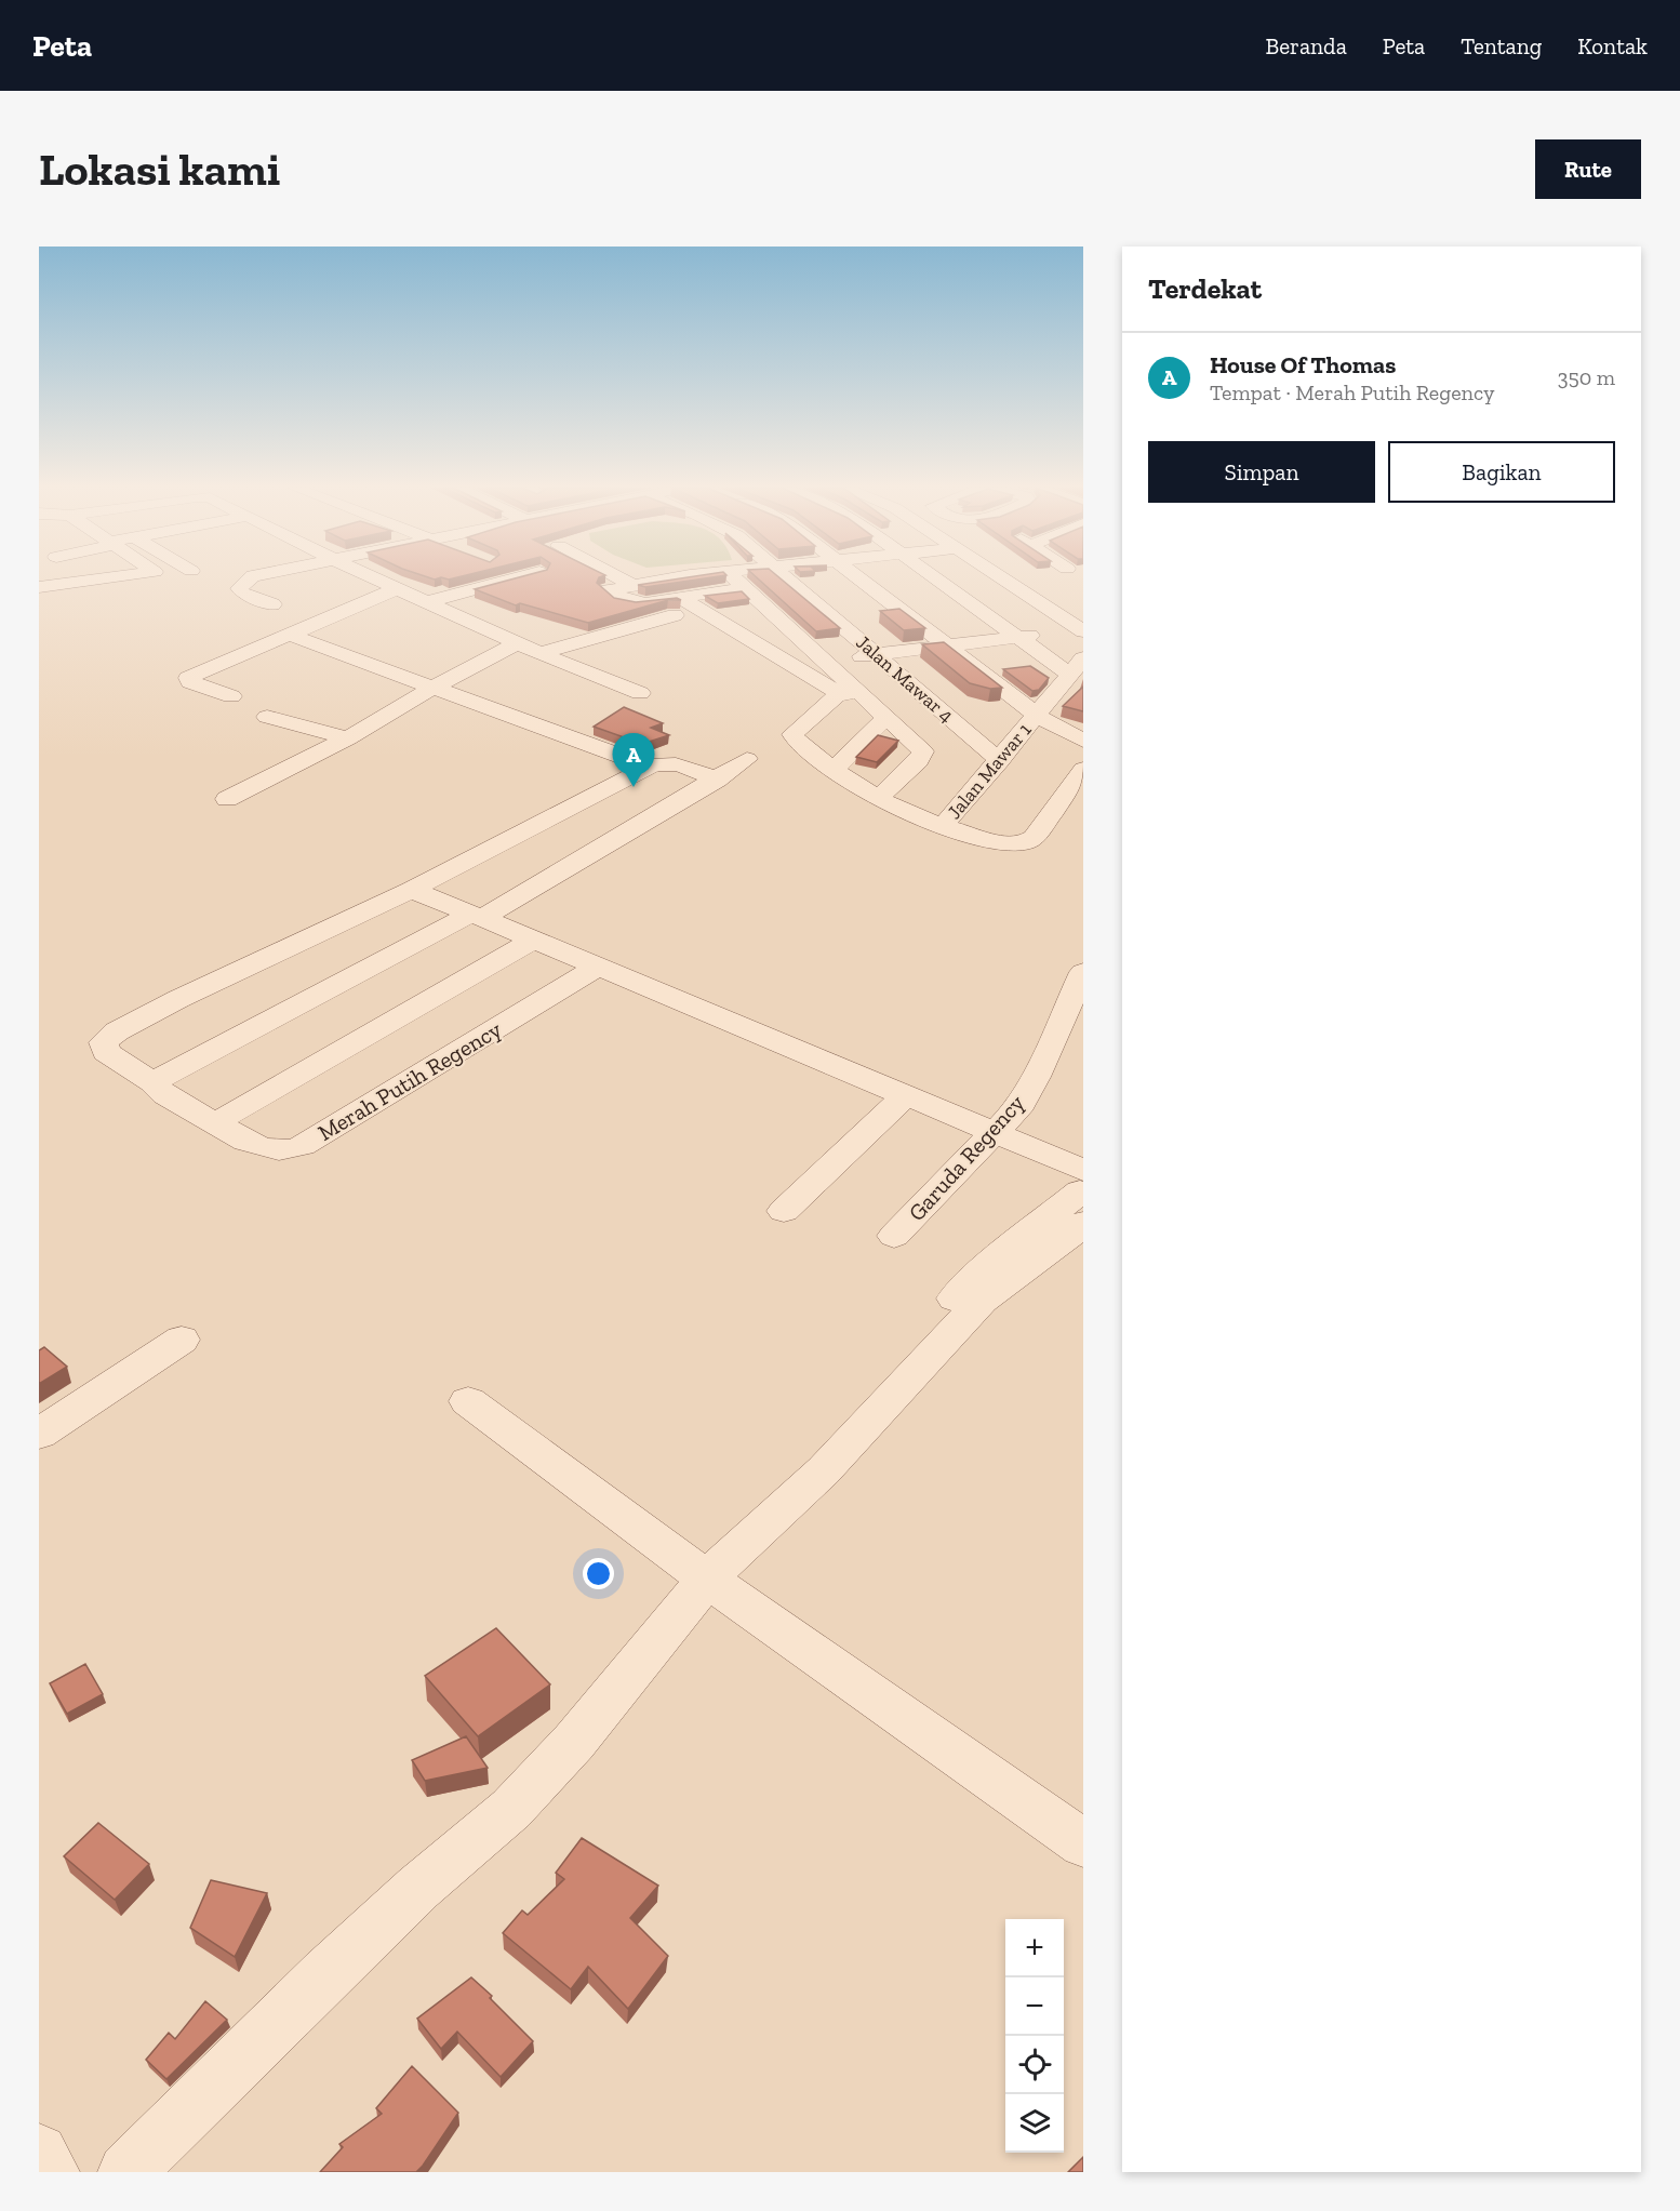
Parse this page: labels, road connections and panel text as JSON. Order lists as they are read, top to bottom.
{
  "streets": {
    "street": [
      "Jalan Mawar 4",
      "Jalan Mawar 1",
      "Merah Putih Regency",
      "Garuda Regency"
    ]
  },
  "crossings": [
    ["Jalan Mawar 4", "Jalan Mawar 1"]
  ],
  "page": {
    "header": "Peta",
    "nav": [
      "Beranda",
      "Peta",
      "Tentang",
      "Kontak"
    ],
    "buttons": [
      "Rute",
      ["Simpan", "Bagikan"]
    ],
    "title": "Lokasi kami",
    "heading": "Terdekat",
    "list": [
      {
        "mark": "A",
        "name": "House Of Thomas",
        "note": "Tempat · Merah Putih Regency",
        "value": "350 m"
      }
    ],
    "pins": "A",
    "map_buttons": ["+", "−"]
  }
}
